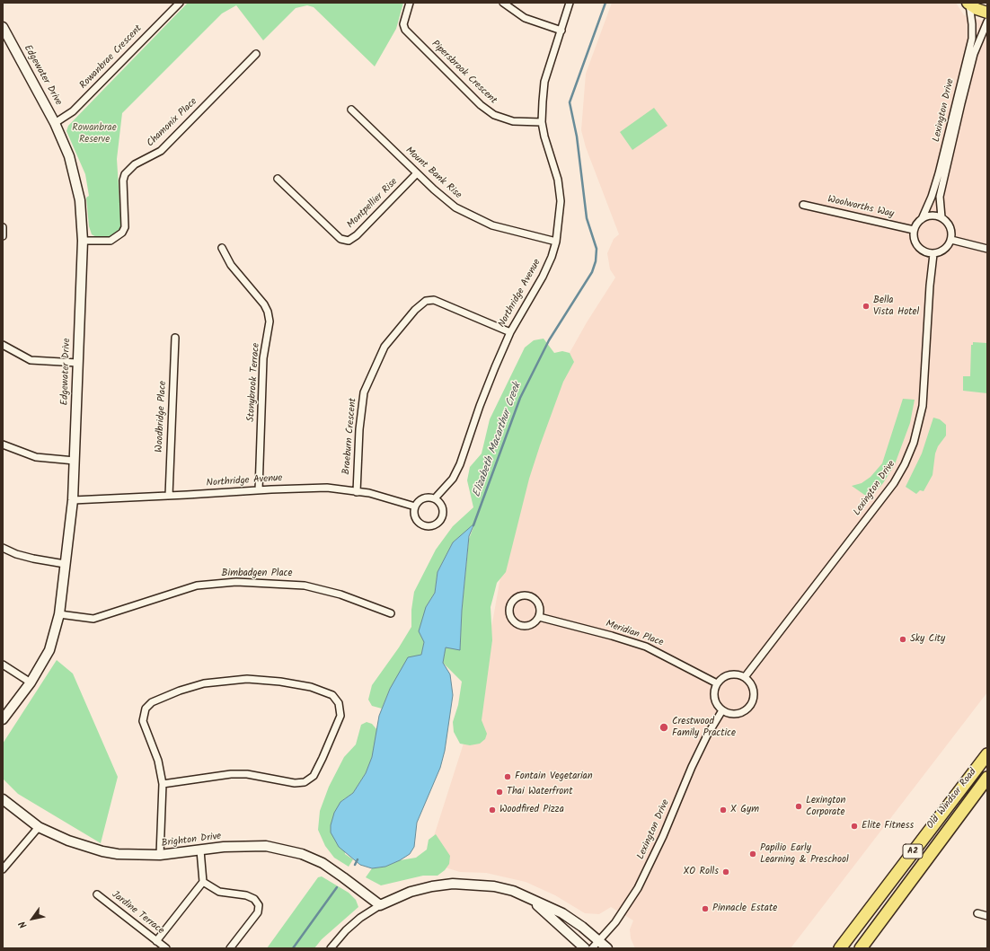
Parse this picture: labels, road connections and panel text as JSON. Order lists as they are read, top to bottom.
{
  "streets": {
    "highway": ["Old Windsor Road", "A2"],
    "street": [
      "Rowanbrae Crescent",
      "Pipersbrook Crescent",
      "Edgewater Drive",
      "Lexington Drive",
      "Chamonix Place",
      "Mount Bank Rise",
      "Montpellier Rise",
      "Woolworths Way",
      "Northridge Avenue",
      "Stonybrook Terrace",
      "Woodbridge Place",
      "Braeburn Crescent",
      "Bimbadgen Place",
      "Meridian Place",
      "Brighton Drive",
      "Jardine Terrace"
    ]
  },
  "crossings": [
    ["Rowanbrae Crescent", "Edgewater Drive"],
    ["Pipersbrook Crescent", "Northridge Avenue"],
    ["Edgewater Drive", "Chamonix Place"],
    ["Edgewater Drive", "Northridge Avenue"],
    ["Edgewater Drive", "Bimbadgen Place"],
    ["Lexington Drive", "Woolworths Way"],
    ["Lexington Drive", "Meridian Place"],
    ["Mount Bank Rise", "Montpellier Rise"],
    ["Mount Bank Rise", "Northridge Avenue"],
    ["Northridge Avenue", "Stonybrook Terrace"],
    ["Northridge Avenue", "Woodbridge Place"],
    ["Northridge Avenue", "Braeburn Crescent"]
  ],
  "water": ["Elizabeth Macarthur Creek"],
  "parks": ["Rowanbrae Reserve"],
  "places": [
    "Bella Vista Hotel",
    "Sky City",
    "Crestwood Family Practice",
    "Fontain Vegetarian",
    "Thai Waterfront",
    "Lexington Corporate",
    "Woodfired Pizza",
    "X Gym",
    "Elite Fitness",
    "Papilio Early Learning & Preschool",
    "XO Rolls",
    "Pinnacle Estate"
  ],
  "north": "bottom left"
}
